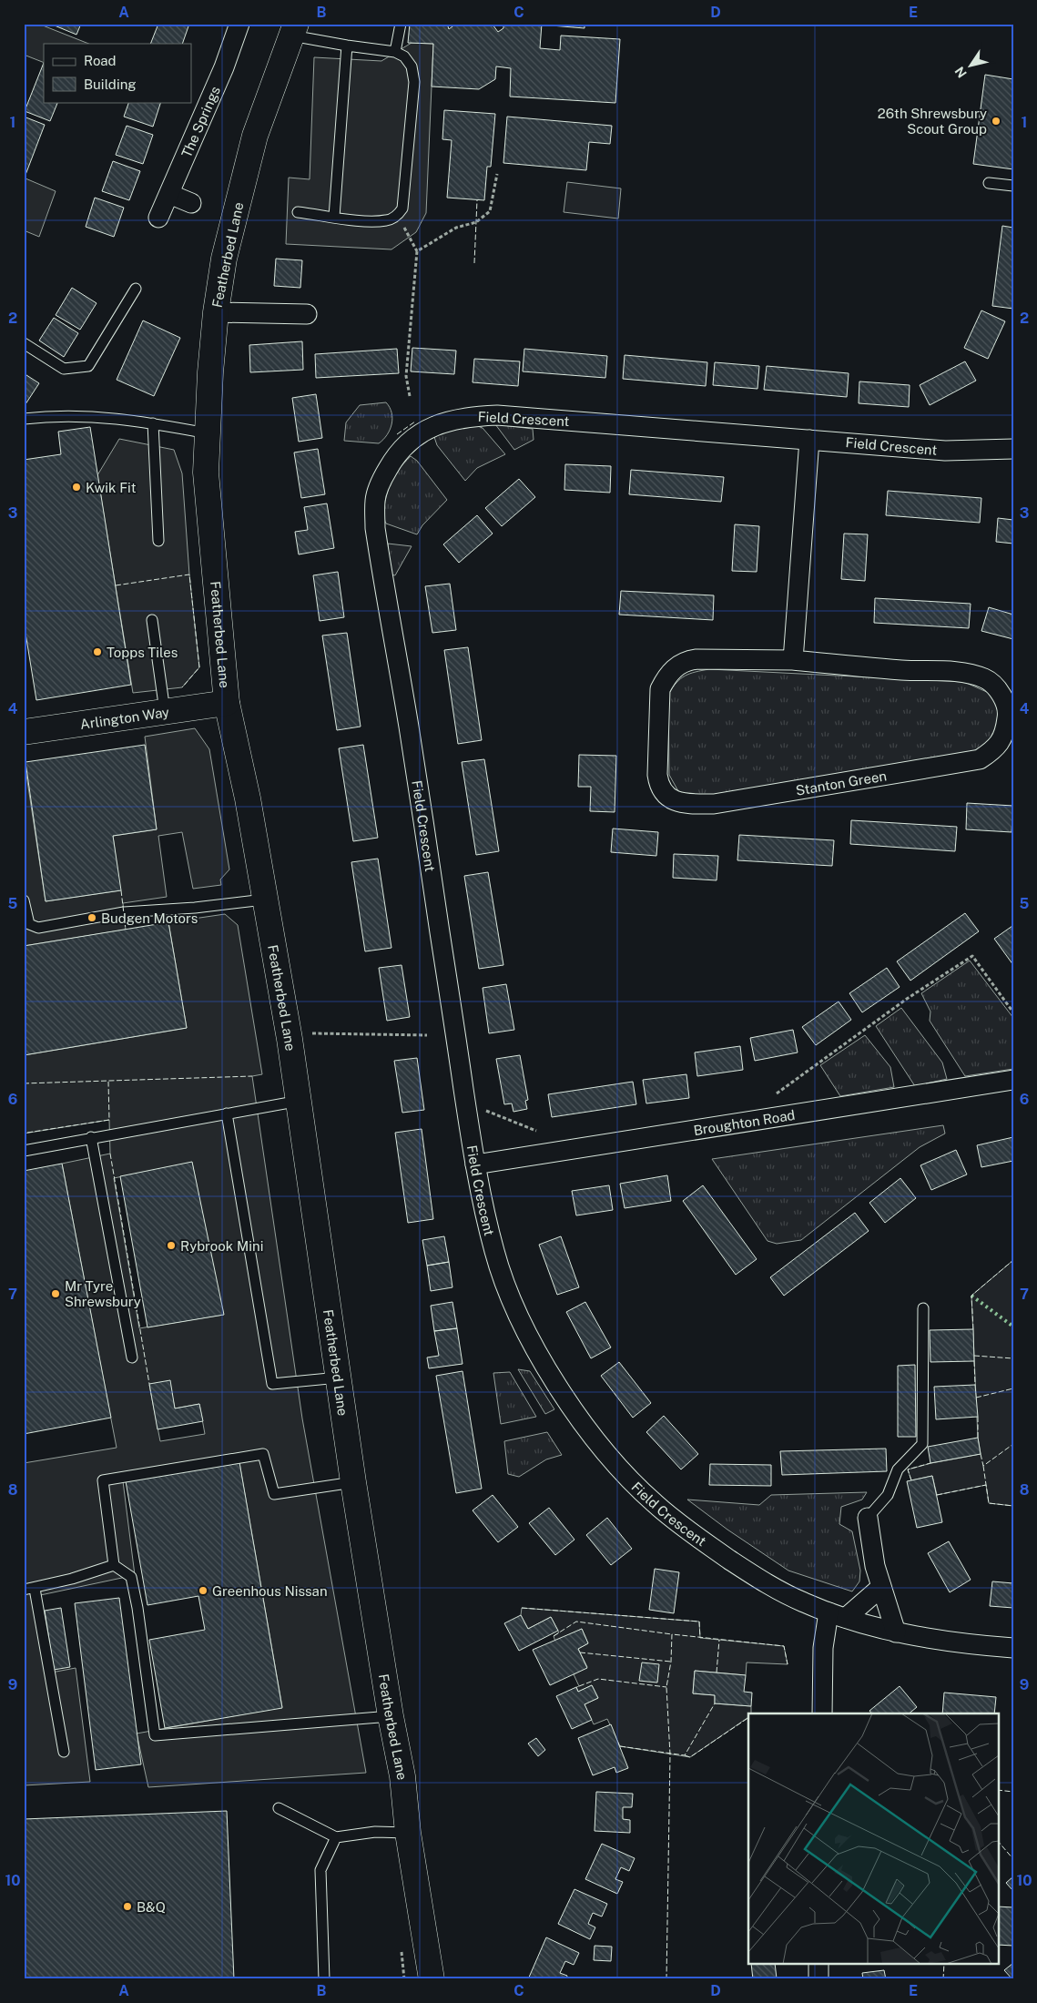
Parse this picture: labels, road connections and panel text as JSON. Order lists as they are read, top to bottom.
{
  "streets": {
    "street": [
      "The Springs",
      "Featherbed Lane",
      "Field Crescent",
      "Arlington Way",
      "Stanton Green",
      "Broughton Road"
    ]
  },
  "crossings": [
    ["Featherbed Lane", "Arlington Way"],
    ["Field Crescent", "Broughton Road"]
  ],
  "places": [
    "26th Shrewsbury Scout Group",
    "Kwik Fit",
    "Topps Tiles",
    "Budgen Motors",
    "Rybrook Mini",
    "Mr Tyre Shrewsbury",
    "Greenhous Nissan",
    "B&Q"
  ],
  "legend": ["Road", "Building"],
  "north": "bottom left",
  "grid": {
    "columns": [
      "A",
      "B",
      "C",
      "D",
      "E"
    ],
    "rows": [
      "1",
      "2",
      "3",
      "4",
      "5",
      "6",
      "7",
      "8",
      "9",
      "10"
    ]
  }
}
